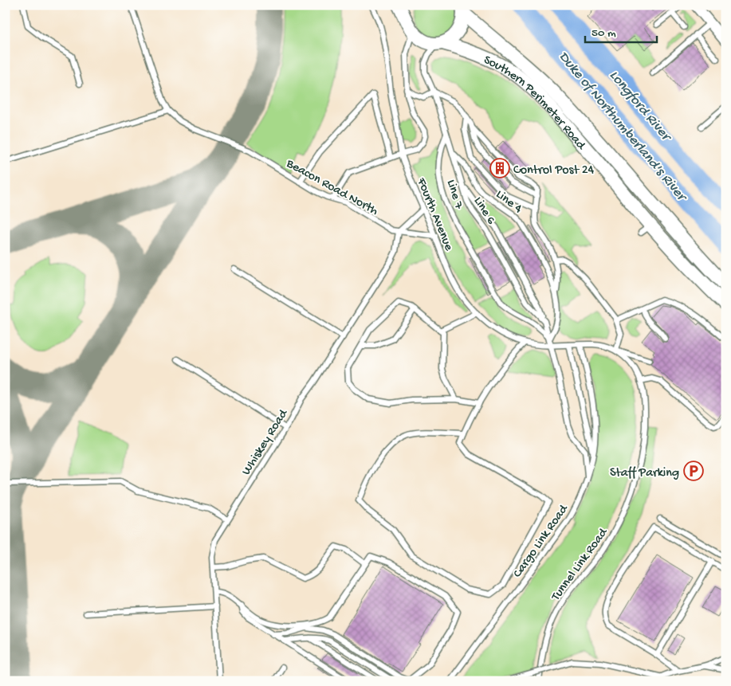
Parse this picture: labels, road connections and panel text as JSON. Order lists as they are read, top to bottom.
{
  "streets": {
    "street": ["Southern Perimeter Road"],
    "lane": [
      "Beacon Road North",
      "Line 7",
      "Line 4",
      "Line 6",
      "Fourth Avenue",
      "Whiskey Road",
      "Cargo Link Road",
      "Tunnel Link Road"
    ]
  },
  "crossings": [
    ["Southern Perimeter Road", "Line 6"],
    ["Beacon Road North", "Fourth Avenue"],
    ["Beacon Road North", "Whiskey Road"],
    ["Line 7", "Line 6"],
    ["Line 4", "Line 6"],
    ["Fourth Avenue", "Cargo Link Road"],
    ["Fourth Avenue", "Tunnel Link Road"],
    ["Cargo Link Road", "Tunnel Link Road"]
  ],
  "water": ["Longford River", "Duke of Northumberland's River"],
  "places": {
    "building": ["Control Post 24"],
    "parking": ["Staff Parking"]
  },
  "scale_bar": "50 m"
}
